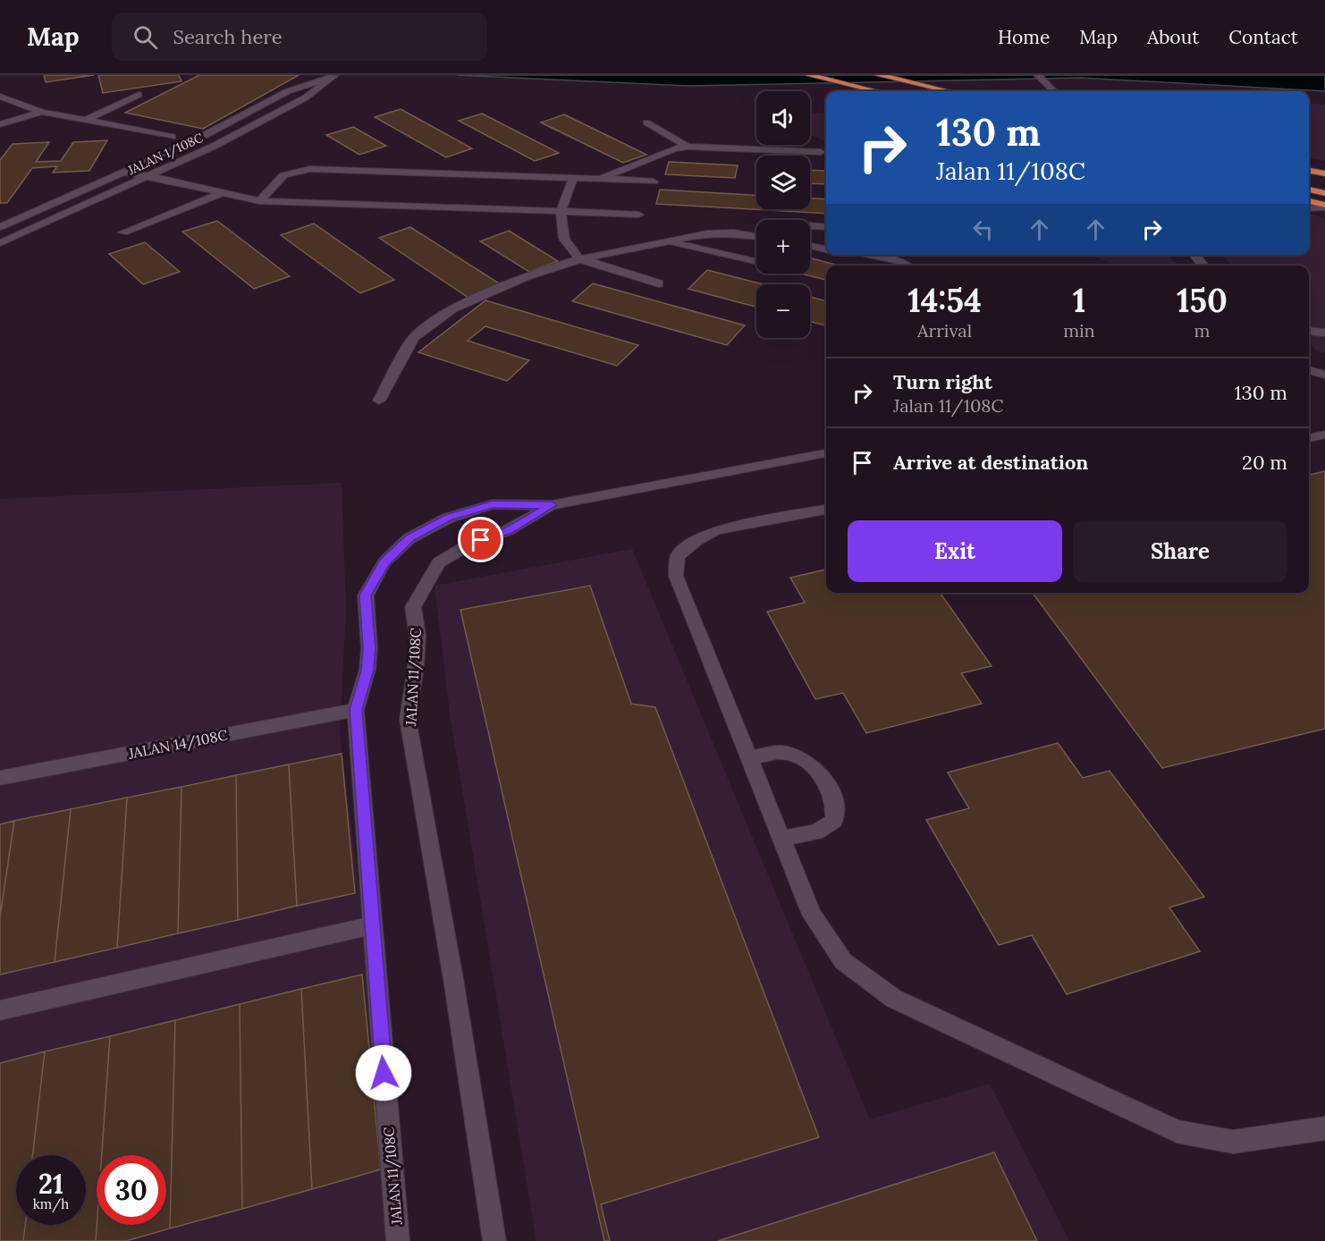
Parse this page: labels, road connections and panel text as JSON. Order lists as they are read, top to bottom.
{
  "streets": {
    "street": ["JALAN 1/108C", "JALAN 11/108C", "JALAN 14/108C"]
  },
  "crossings": [
    ["JALAN 11/108C", "JALAN 14/108C"]
  ],
  "page": {
    "header": "Map",
    "search": "Search here",
    "nav": [
      "Home",
      "Map",
      "About",
      "Contact"
    ],
    "map_buttons": ["+", "−"],
    "turn": ["130 m", "Jalan 11/108C"],
    "eta": [
      "14:54",
      "Arrival",
      "1",
      "min",
      "150",
      "m"
    ],
    "list": [
      {
        "name": "Turn right",
        "note": "Jalan 11/108C",
        "value": "130 m"
      },
      {
        "name": "Arrive at destination",
        "value": "20 m"
      }
    ],
    "buttons": ["Exit", "Share"],
    "speed": "21 km/h",
    "limit": "30"
  }
}
